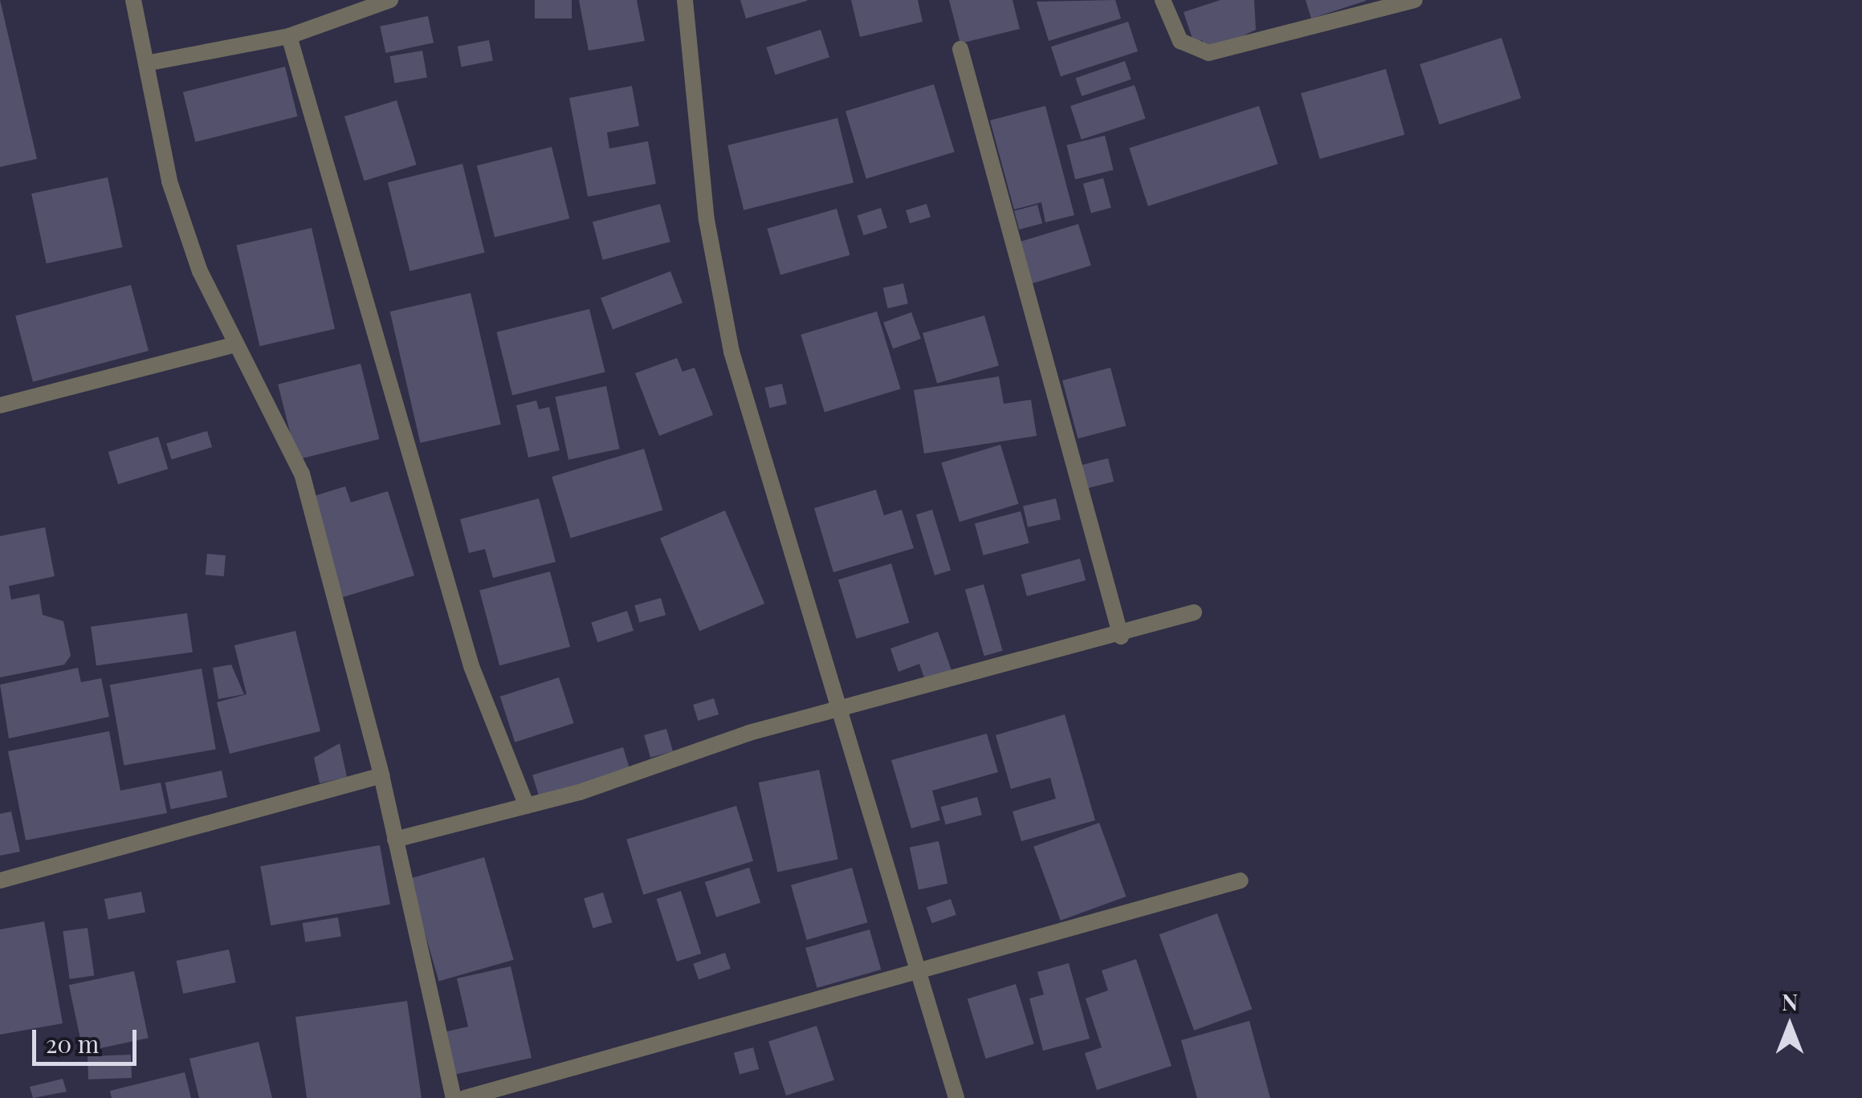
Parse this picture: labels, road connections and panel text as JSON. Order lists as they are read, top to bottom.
{
  "scale_bar": "20 m",
  "north": "top"
}
